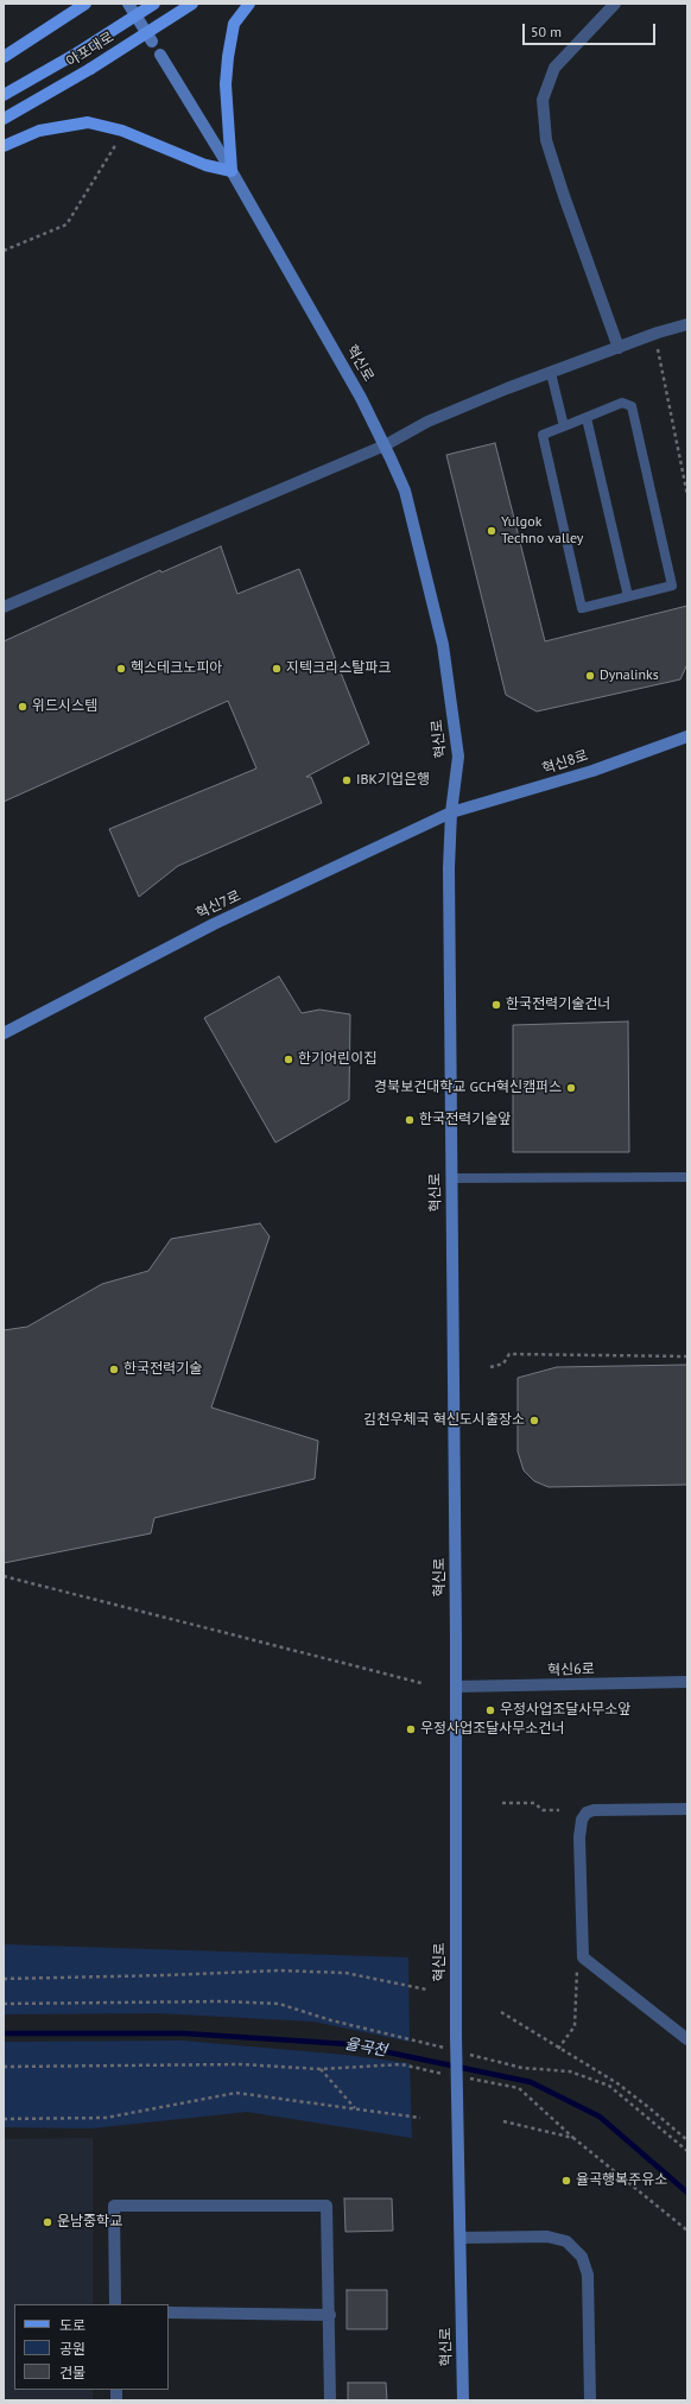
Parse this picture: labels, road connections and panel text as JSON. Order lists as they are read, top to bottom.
{
  "streets": {
    "main road": [
      "아포대로",
      "혁신로",
      "혁신8로",
      "혁신7로"
    ],
    "street": ["혁신6로"]
  },
  "crossings": [
    ["혁신로", "혁신8로"],
    ["혁신로", "혁신7로"],
    ["혁신로", "혁신6로"],
    ["혁신8로", "혁신7로"]
  ],
  "water": ["율곡천"],
  "places": [
    "Yulgok Techno valley",
    "헥스테크노피아",
    "지텍크리스탈파크",
    "Dynalinks",
    "위드시스템",
    "IBK기업은행",
    "한국전력기술건너",
    "한기어린이집",
    "경북보건대학교 GCH혁신캠퍼스",
    "한국전력기술앞",
    "한국전력기술",
    "김천우체국 혁신도시출장소",
    "우정사업조달사무소앞",
    "우정사업조달사무소건너",
    "율곡행복주유소",
    "운남중학교"
  ],
  "legend": ["도로", "공원", "건물"],
  "scale_bar": "50 m"
}
